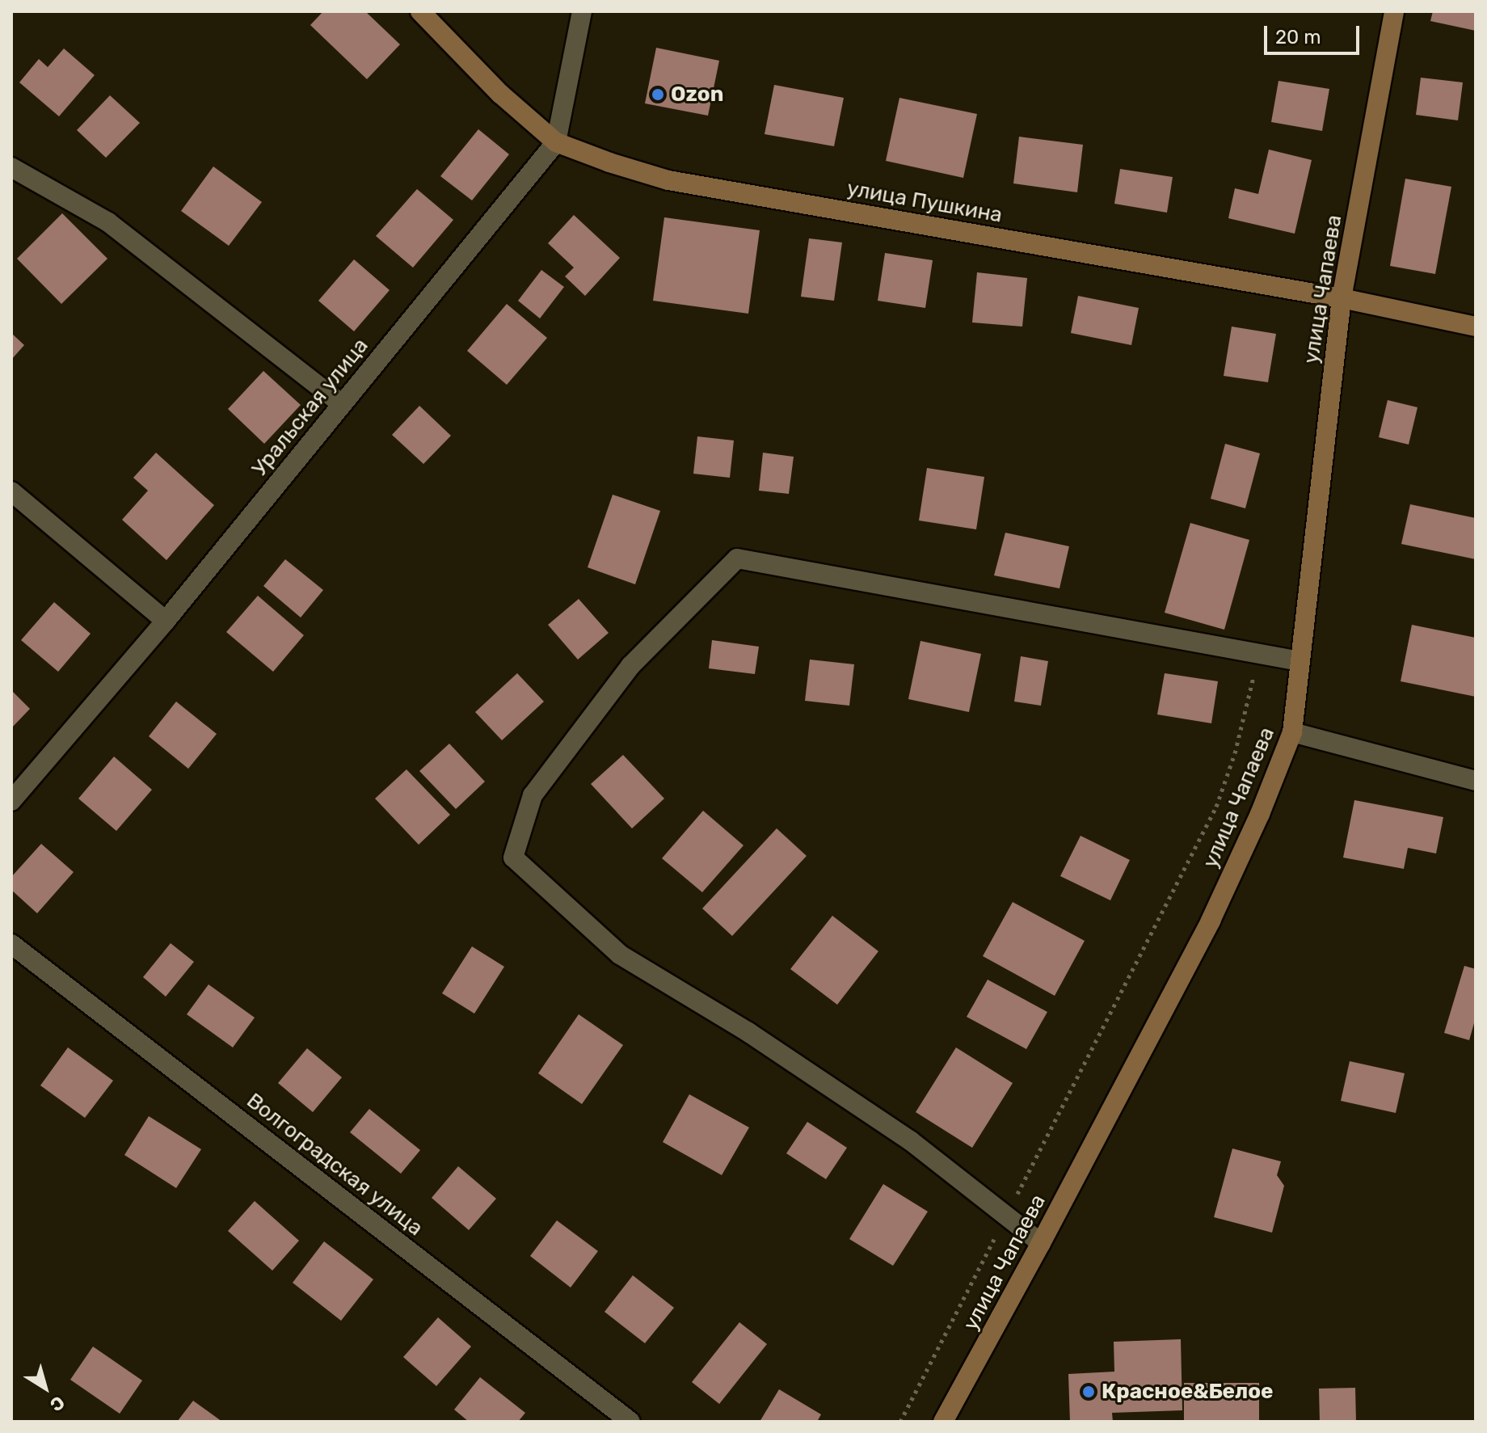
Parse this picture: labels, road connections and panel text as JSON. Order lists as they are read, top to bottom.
{
  "streets": {
    "street": [
      "улица Пушкина",
      "улица Чапаева",
      "Уральская улица",
      "Волгоградская улица"
    ]
  },
  "crossings": [
    ["улица Пушкина", "улица Чапаева"],
    ["улица Пушкина", "Уральская улица"]
  ],
  "places": ["Ozon", "Красное&Белое"],
  "scale_bar": "20 m",
  "north": "bottom right"
}
